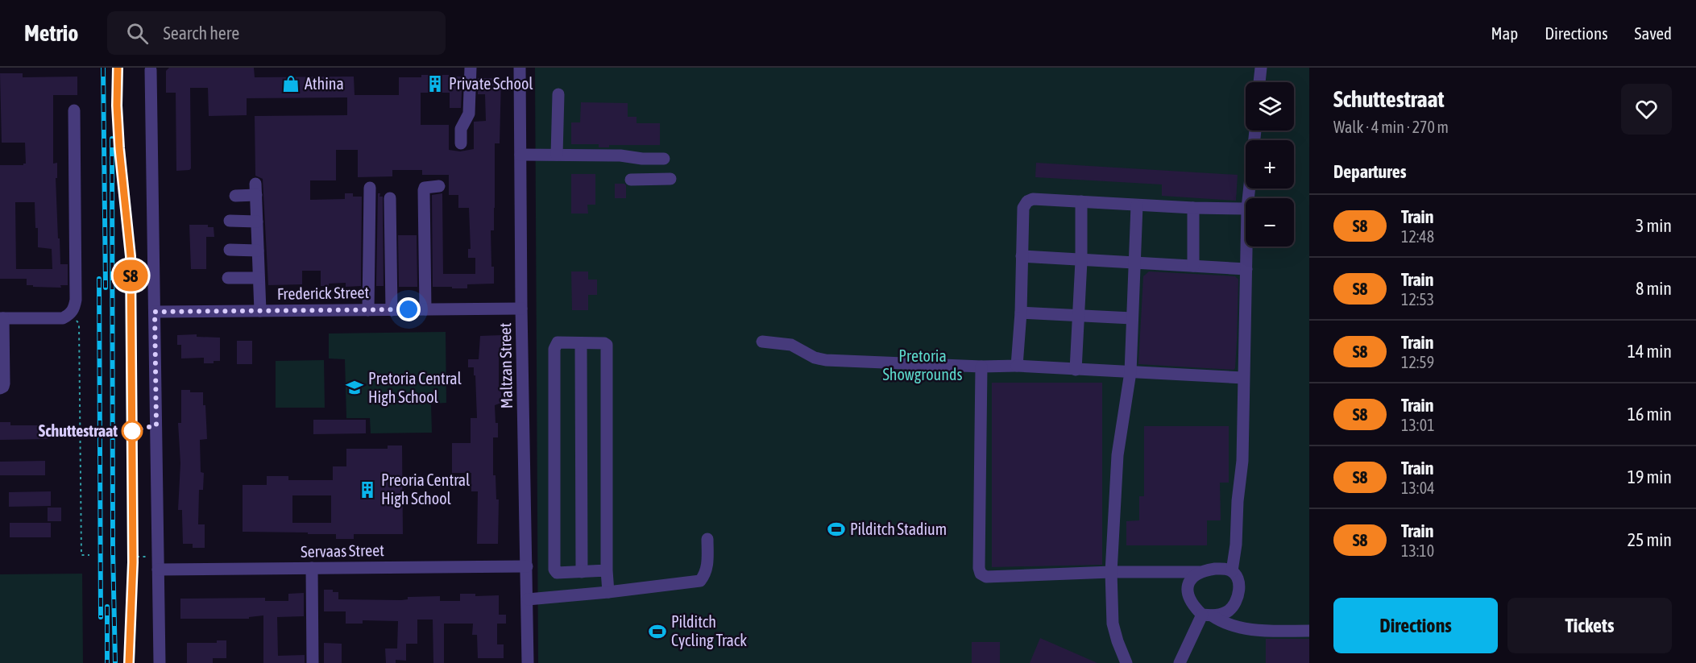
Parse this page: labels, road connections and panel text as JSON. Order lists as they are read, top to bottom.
{
  "streets": {
    "street": ["Frederick Street", "Maltzan Street", "Servaas Street"]
  },
  "crossings": [
    ["Frederick Street", "Maltzan Street"],
    ["Maltzan Street", "Servaas Street"]
  ],
  "parks": ["Pretoria Showgrounds"],
  "places": {
    "shop": ["Athina"],
    "building": ["Private School", "Preoria Central High School"],
    "school or university": ["Pretoria Central High School"],
    "other": ["Schuttestraat"],
    "sports": ["Pilditch Stadium", "Pilditch Cycling Track"]
  },
  "page": {
    "header": "Metrio",
    "search": "Search here",
    "nav": ["Map", "Directions", "Saved"],
    "on_map": "S8",
    "heading": [
      ["Schuttestraat", "Walk · 4 min · 270 m"],
      "Departures"
    ],
    "map_buttons": ["+", "−"],
    "list": [
      {
        "mark": "S8",
        "name": "Train",
        "note": "12:48",
        "value": "3 min"
      },
      {
        "mark": "S8",
        "name": "Train",
        "note": "12:53",
        "value": "8 min"
      },
      {
        "mark": "S8",
        "name": "Train",
        "note": "12:59",
        "value": "14 min"
      },
      {
        "mark": "S8",
        "name": "Train",
        "note": "13:01",
        "value": "16 min"
      },
      {
        "mark": "S8",
        "name": "Train",
        "note": "13:04",
        "value": "19 min"
      },
      {
        "mark": "S8",
        "name": "Train",
        "note": "13:10",
        "value": "25 min"
      }
    ],
    "buttons": ["Directions", "Tickets"]
  }
}
